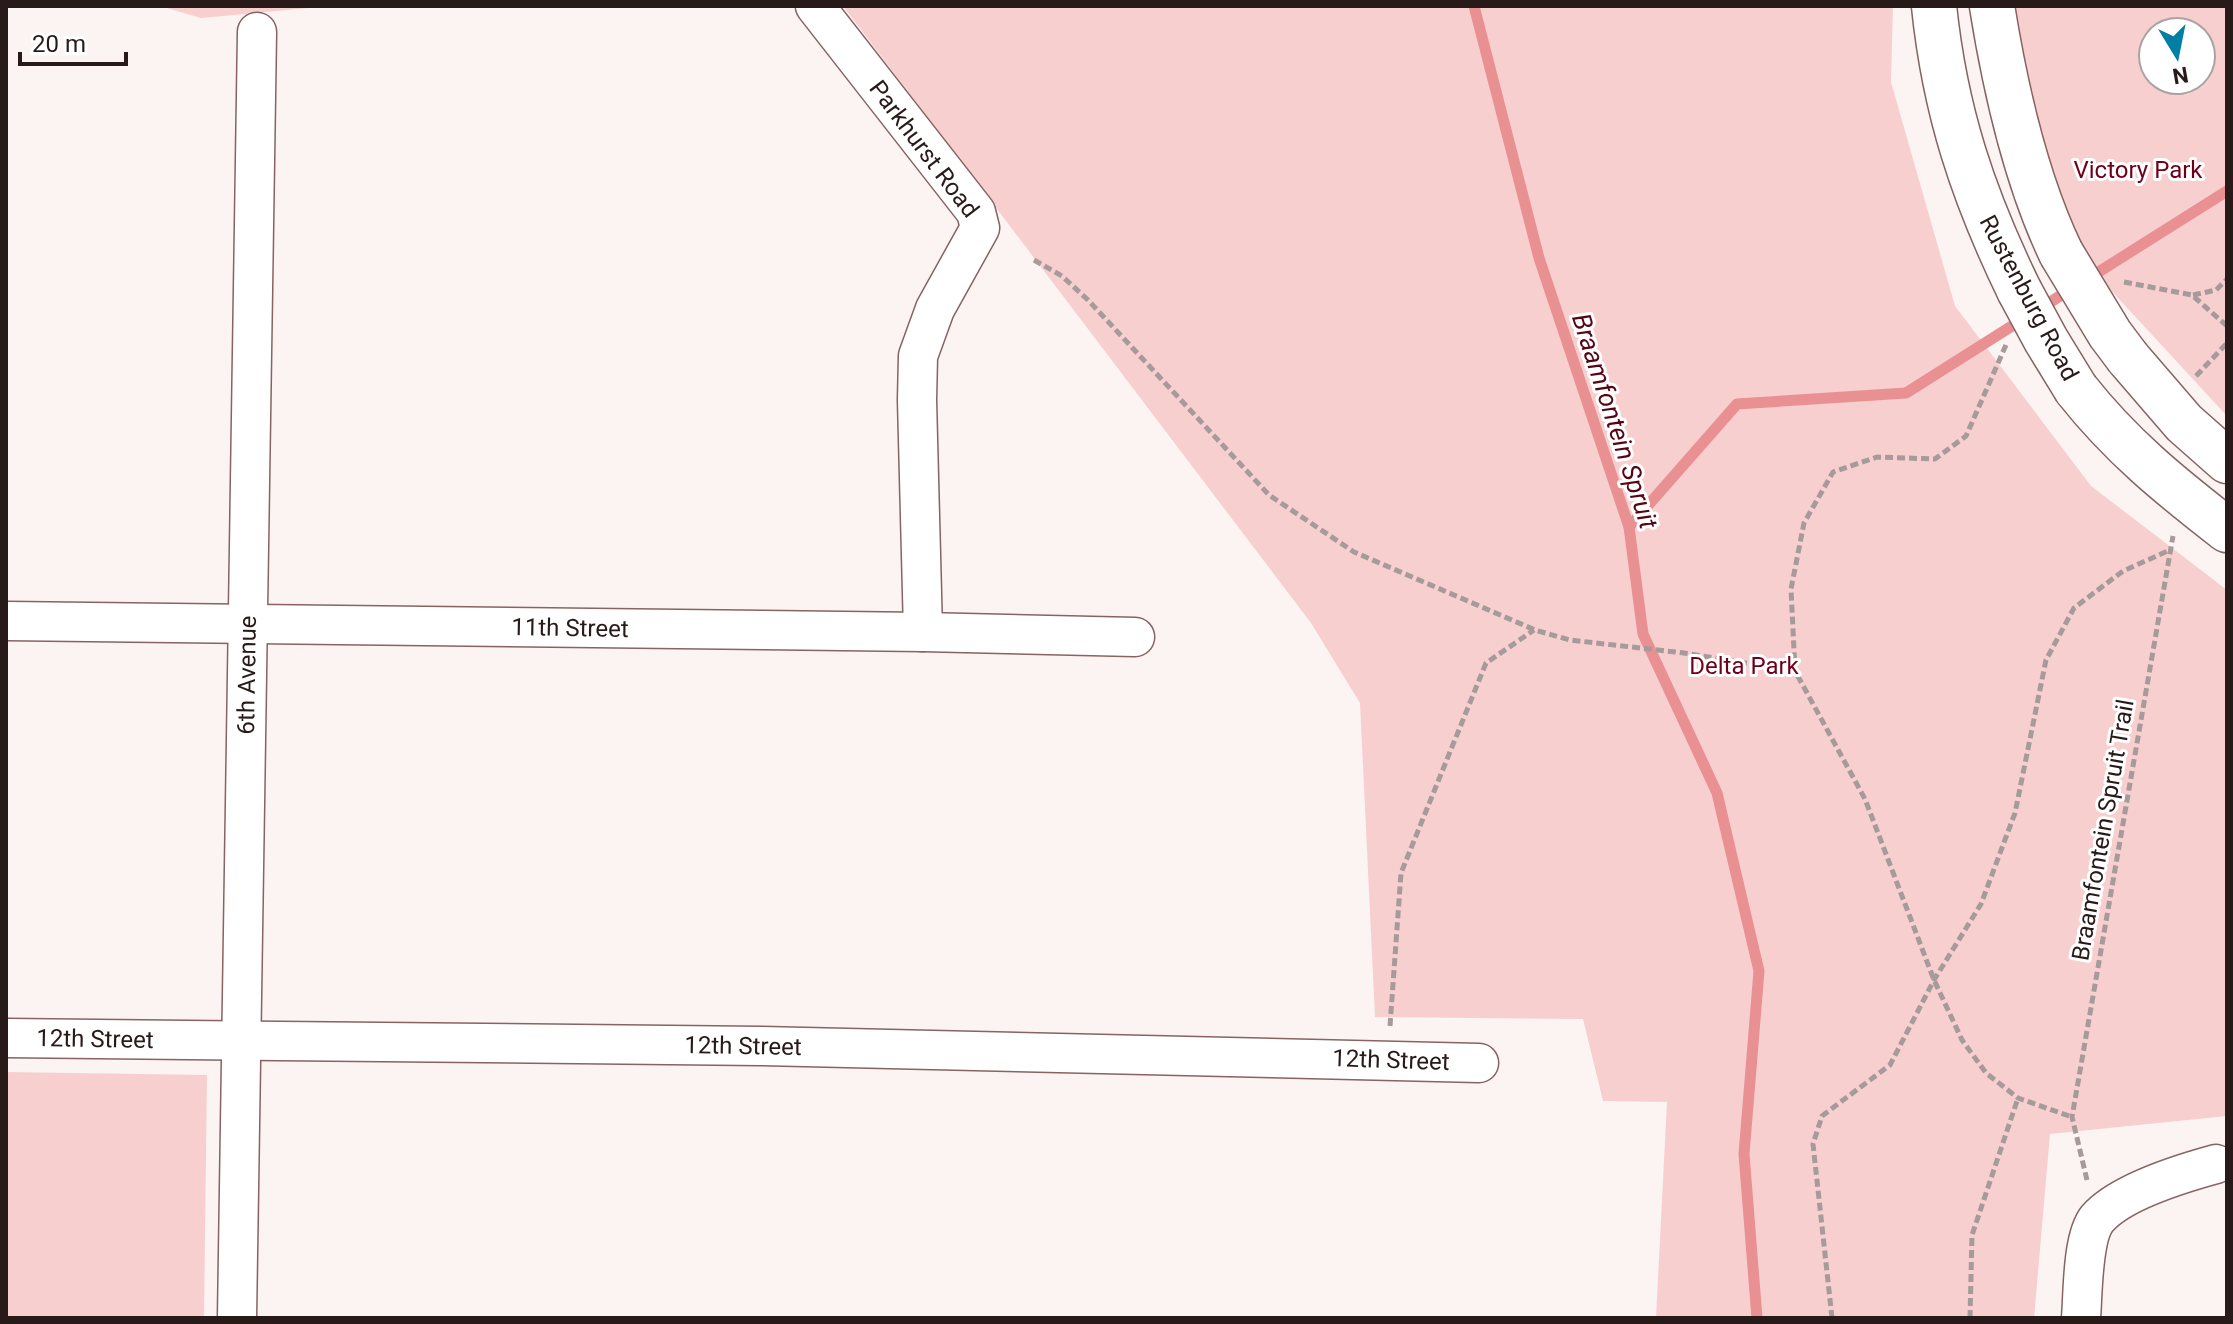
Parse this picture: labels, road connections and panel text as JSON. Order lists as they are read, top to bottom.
{
  "streets": {
    "main road": ["Rustenburg Road"],
    "street": [
      "Parkhurst Road",
      "11th Street",
      "6th Avenue",
      "12th Street"
    ],
    "path": ["Braamfontein Spruit Trail"]
  },
  "crossings": [
    ["Parkhurst Road", "11th Street"],
    ["Rustenburg Road", "Braamfontein Spruit Trail"],
    ["11th Street", "6th Avenue"],
    ["6th Avenue", "12th Street"]
  ],
  "water": ["Braamfontein Spruit"],
  "parks": ["Victory Park", "Delta Park"],
  "scale_bar": "20 m",
  "north": "bottom"
}
